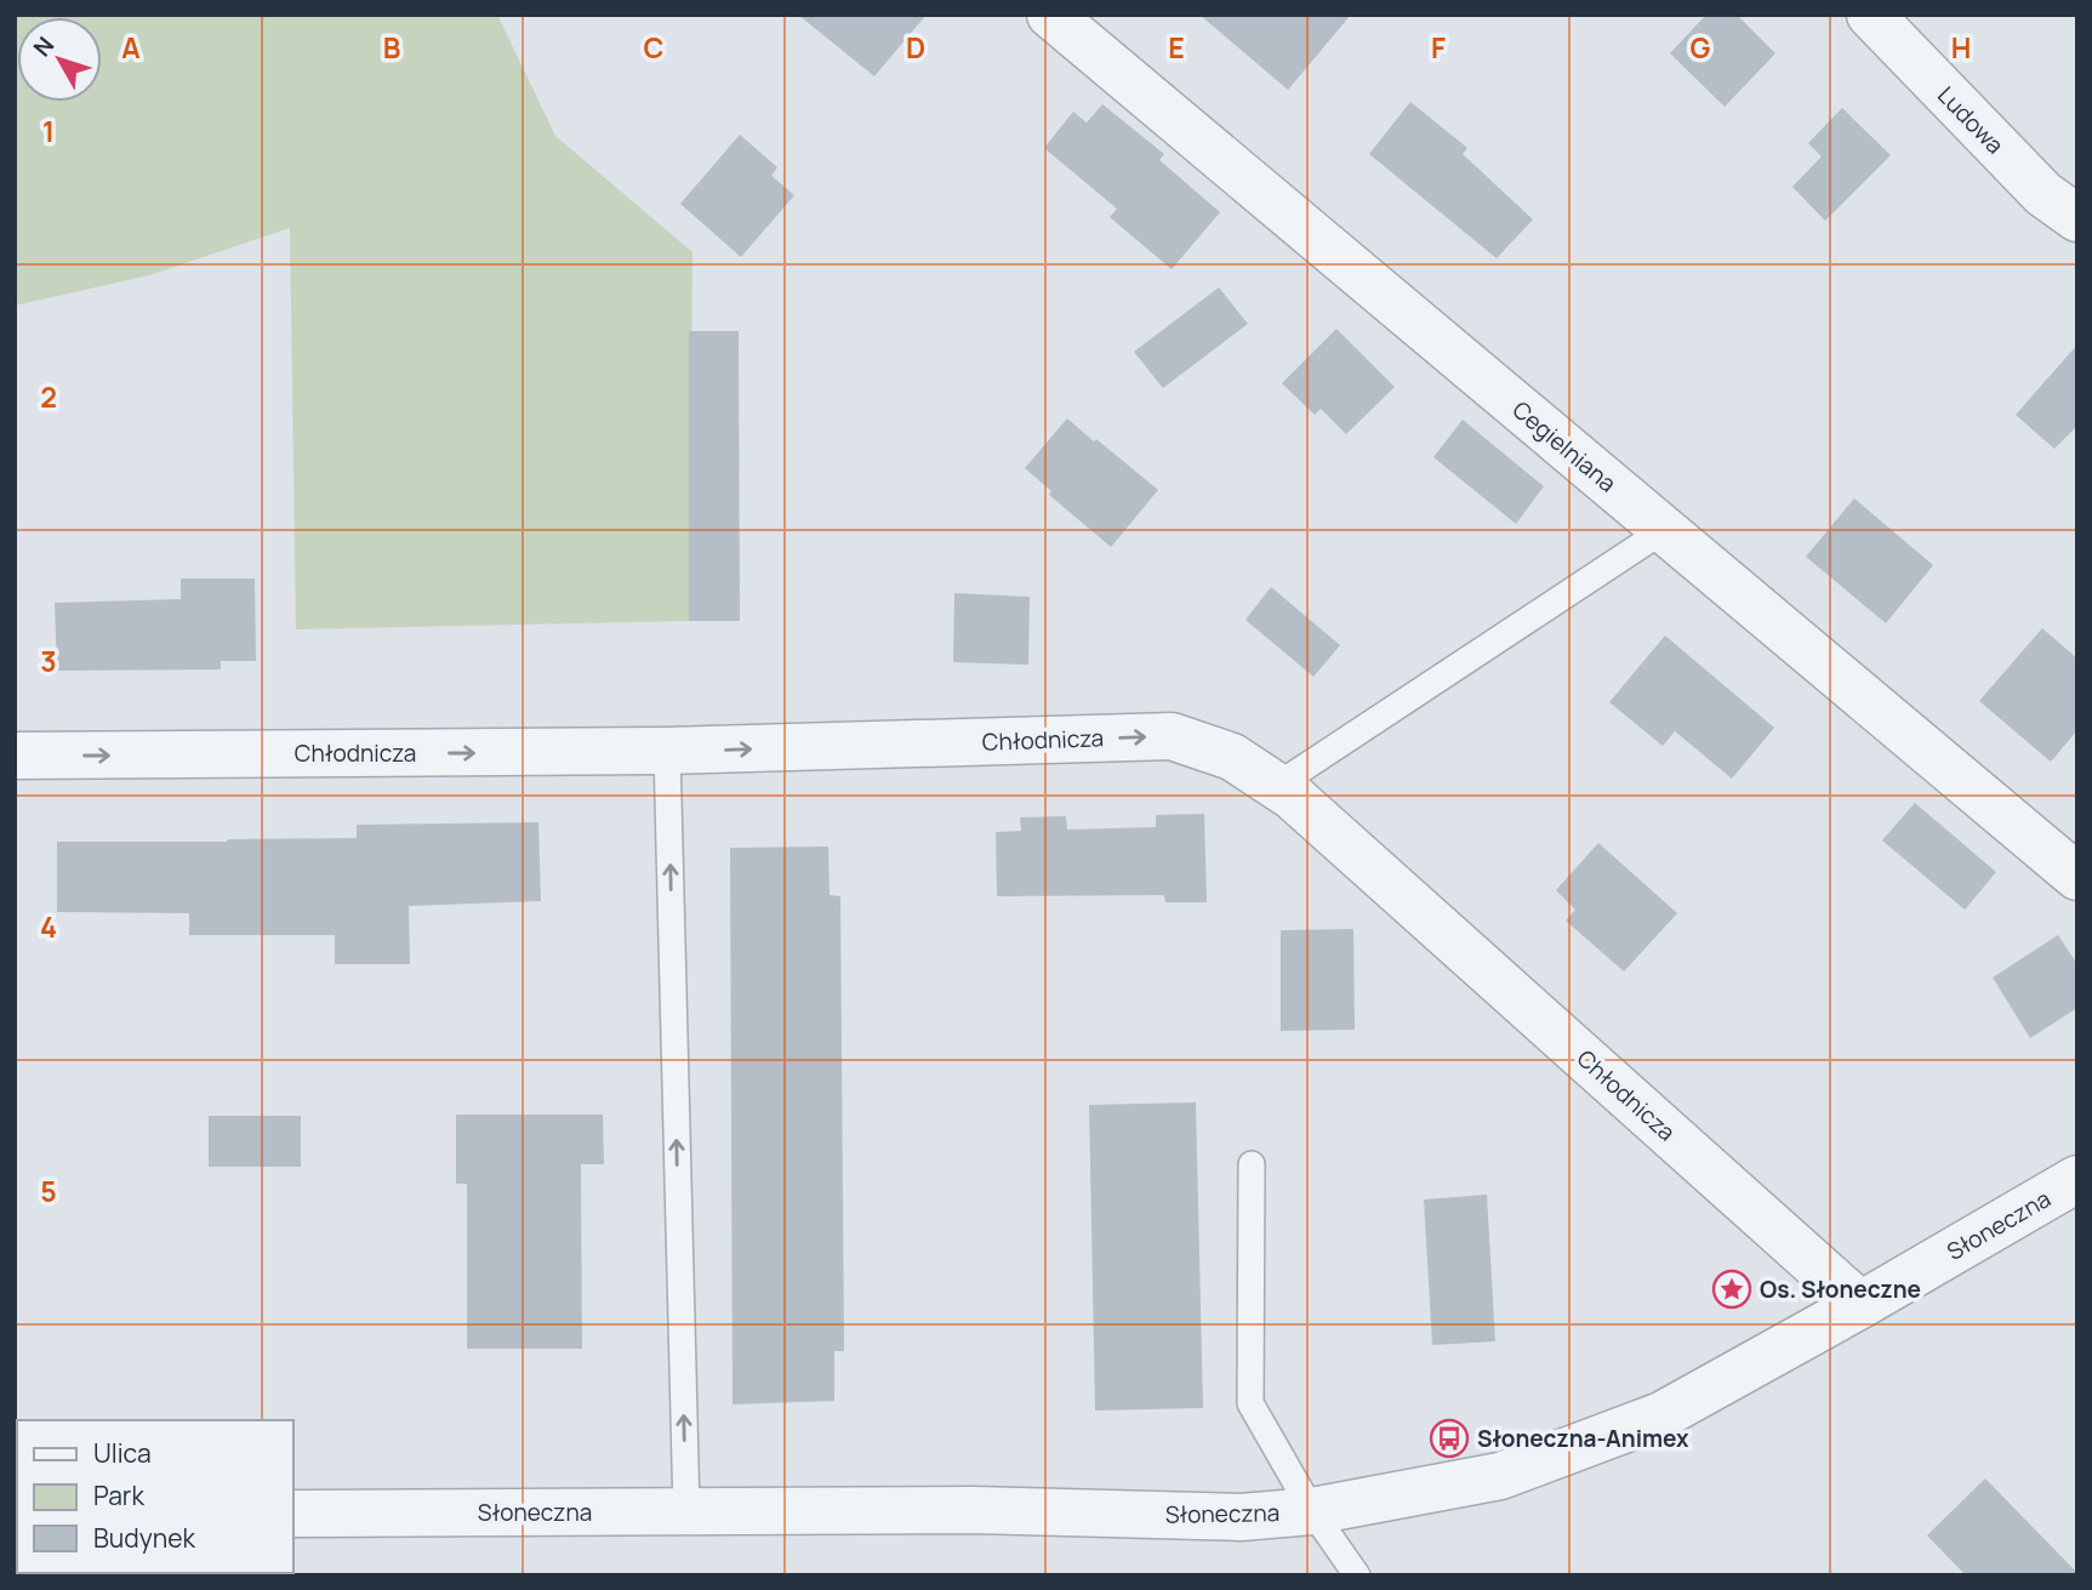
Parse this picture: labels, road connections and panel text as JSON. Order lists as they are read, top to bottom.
{
  "streets": {
    "street": [
      "Ludowa",
      "Cegielniana",
      "Chłodnicza",
      "Słoneczna"
    ]
  },
  "crossings": [
    ["Chłodnicza", "Słoneczna"]
  ],
  "one_way": ["Chłodnicza"],
  "places": {
    "place": ["Os. Słoneczne"],
    "bus stop": ["Słoneczna-Animex"]
  },
  "legend": ["Ulica", "Park", "Budynek"],
  "north": "top left",
  "grid": {
    "columns": [
      "A",
      "B",
      "C",
      "D",
      "E",
      "F",
      "G",
      "H"
    ],
    "rows": [
      "1",
      "2",
      "3",
      "4",
      "5"
    ]
  }
}
